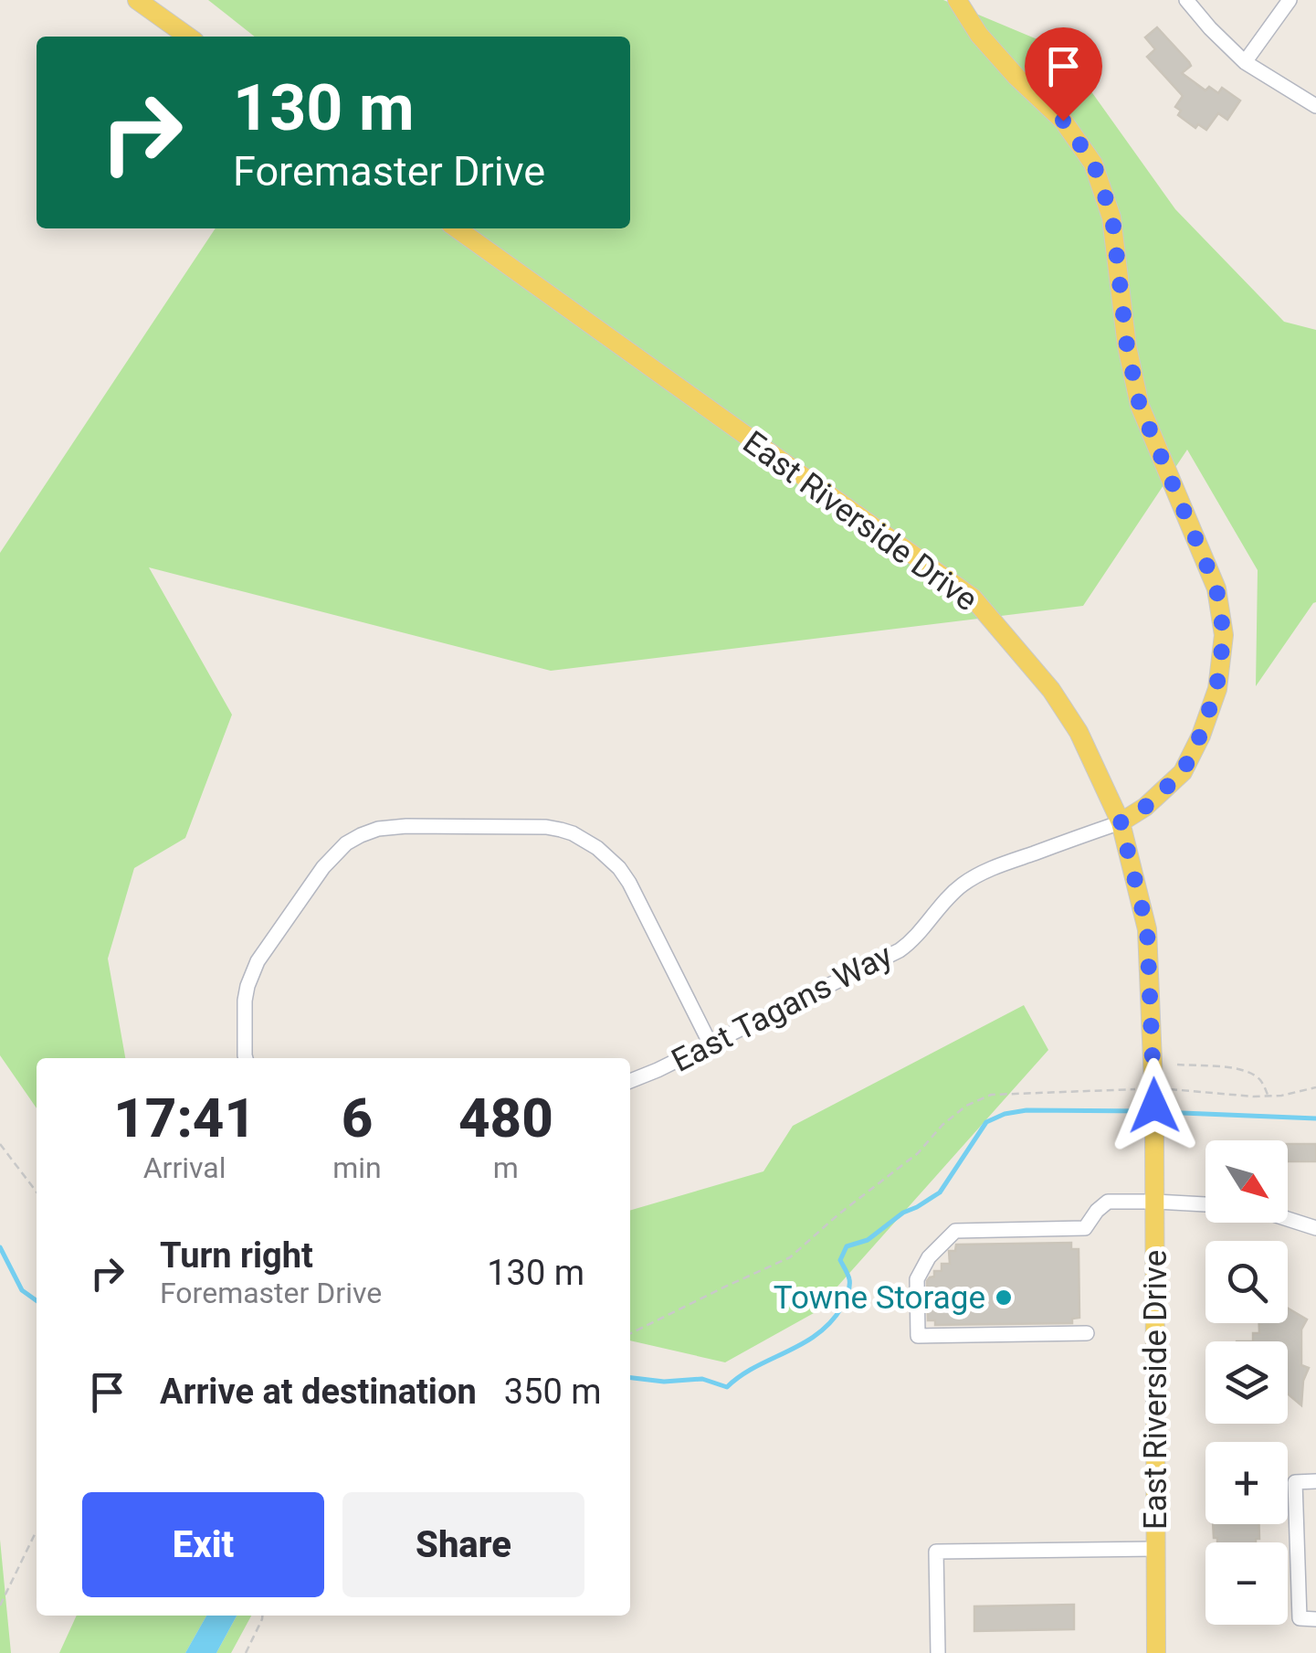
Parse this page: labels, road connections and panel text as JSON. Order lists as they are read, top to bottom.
{
  "streets": {
    "main road": ["East Riverside Drive"],
    "street": ["East Tagans Way"]
  },
  "crossings": [
    ["East Riverside Drive", "East Tagans Way"]
  ],
  "places": ["Towne Storage"],
  "north": "bottom right",
  "page": {
    "turn": ["130 m", "Foremaster Drive"],
    "eta": [
      "17:41",
      "Arrival",
      "6",
      "min",
      "480",
      "m"
    ],
    "map_buttons": ["+", "−"],
    "list": [
      {
        "name": "Turn right",
        "note": "Foremaster Drive",
        "value": "130 m"
      },
      {
        "name": "Arrive at destination",
        "value": "350 m"
      }
    ],
    "buttons": ["Exit", "Share"]
  }
}
